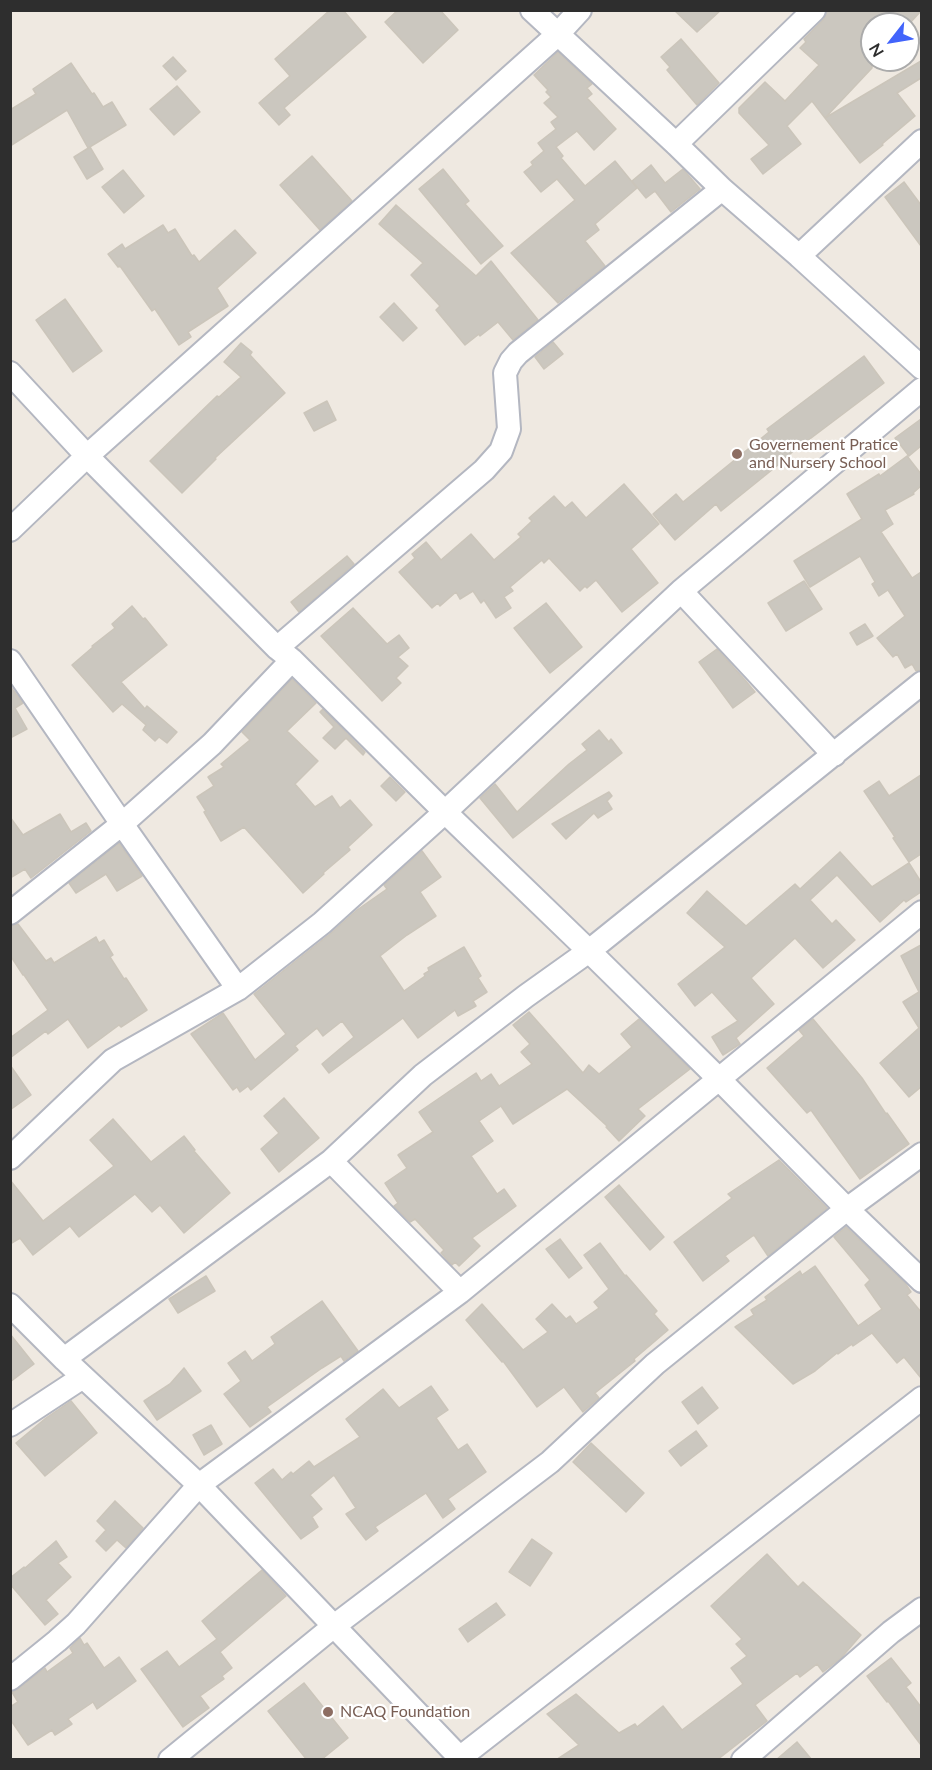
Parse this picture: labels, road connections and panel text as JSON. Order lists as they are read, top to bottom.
{
  "places": ["Governement Pratice and Nursery School", "NCAQ Foundation"],
  "north": "bottom left"
}
